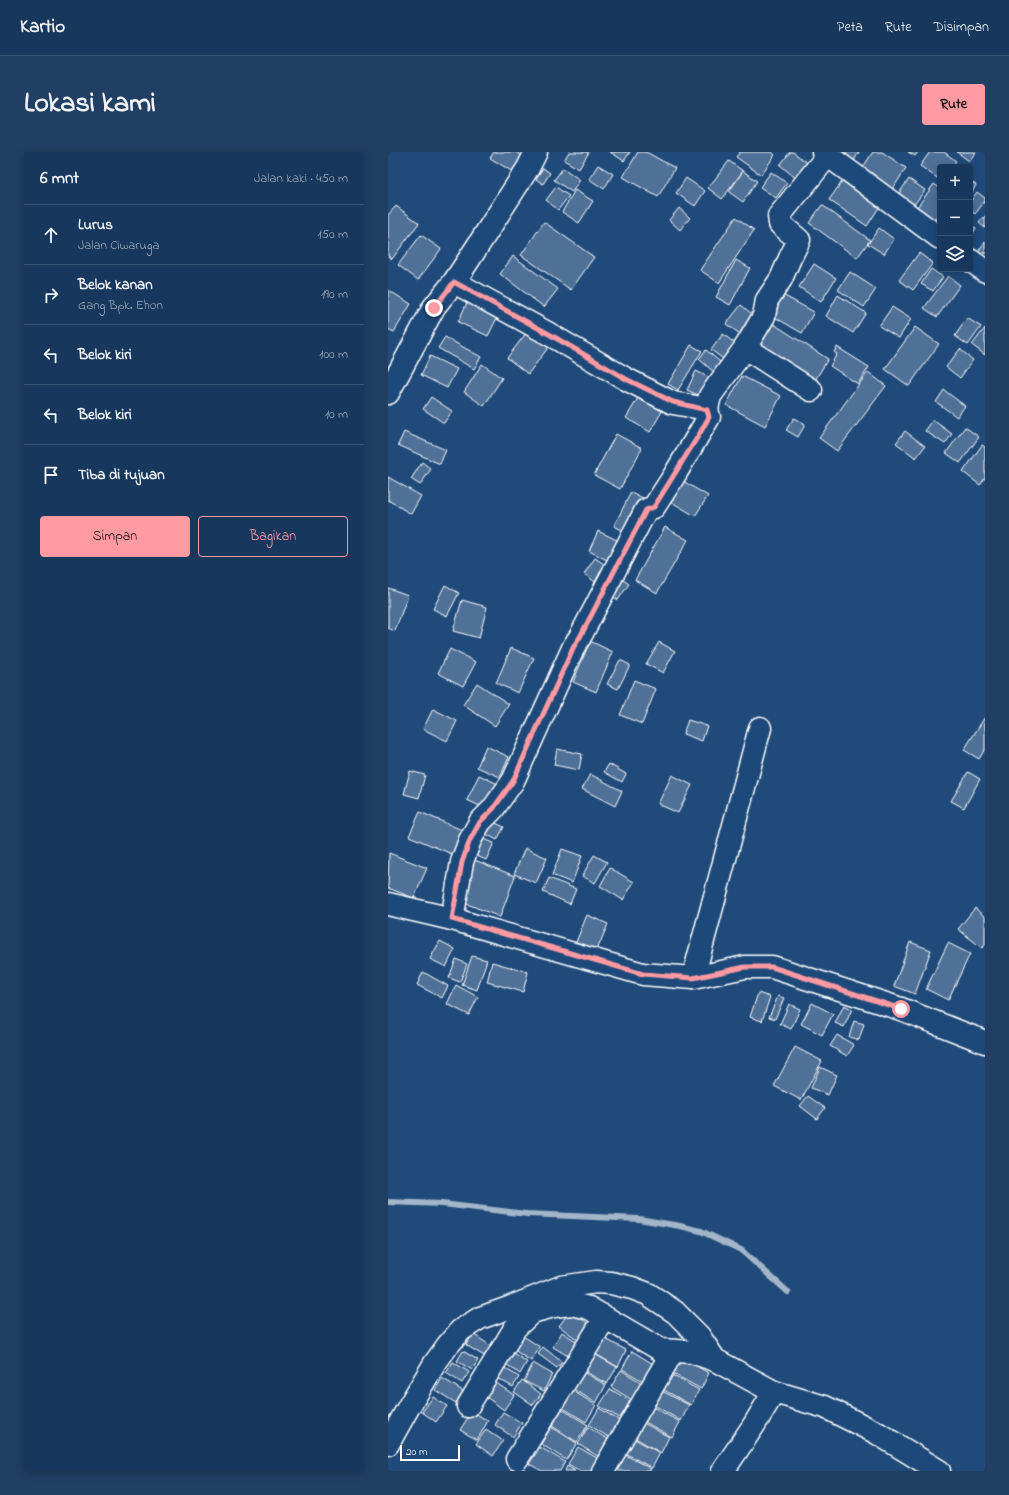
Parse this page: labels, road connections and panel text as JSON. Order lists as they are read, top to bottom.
{
  "scale_bar": "20 m",
  "page": {
    "header": "Kartio",
    "nav": ["Peta", "Rute", "Disimpan"],
    "title": "Lokasi kami",
    "buttons": [
      "Rute",
      ["Simpan", "Bagikan"]
    ],
    "heading": ["6 mnt", "Jalan kaki · 450 m"],
    "map_buttons": ["+", "−"],
    "list": [
      ["Lurus", "Jalan Ciwaruga", "150 m"],
      ["Belok kanan", "Gang Bpk. Ehon", "190 m"],
      ["Belok kiri", "100 m"],
      ["Belok kiri", "10 m"],
      "Tiba di tujuan"
    ],
    "scale": "20 m"
  }
}
